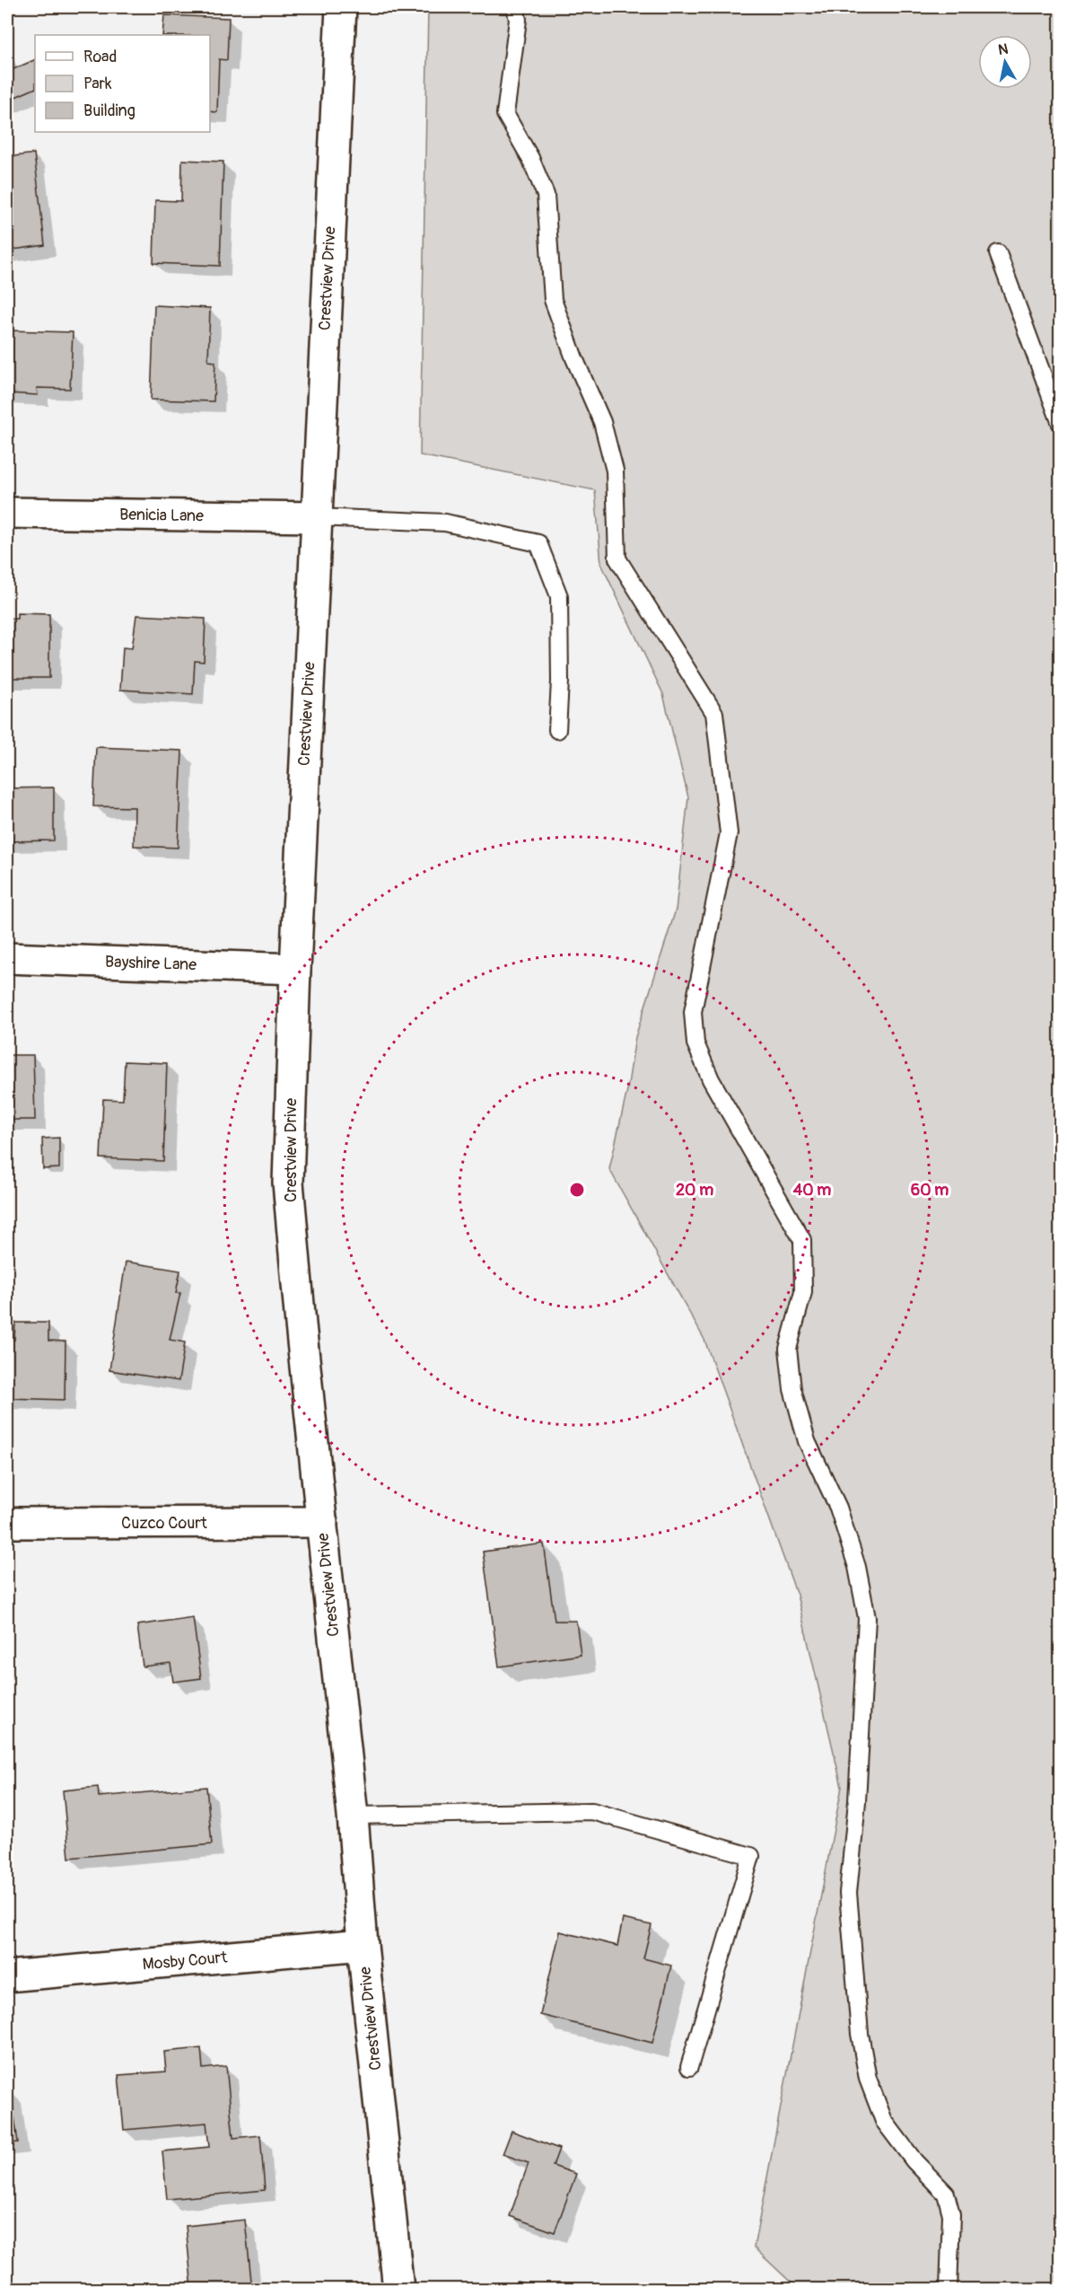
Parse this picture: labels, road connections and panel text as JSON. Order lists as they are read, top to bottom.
{
  "streets": {
    "main road": [
      "Crestview Drive",
      "Benicia Lane",
      "Bayshire Lane",
      "Cuzco Court",
      "Mosby Court"
    ]
  },
  "crossings": [
    ["Crestview Drive", "Benicia Lane"],
    ["Crestview Drive", "Bayshire Lane"],
    ["Crestview Drive", "Cuzco Court"],
    ["Crestview Drive", "Mosby Court"]
  ],
  "legend": ["Road", "Park", "Building"],
  "north": "top",
  "rings": ["20 m", "40 m", "60 m"]
}
